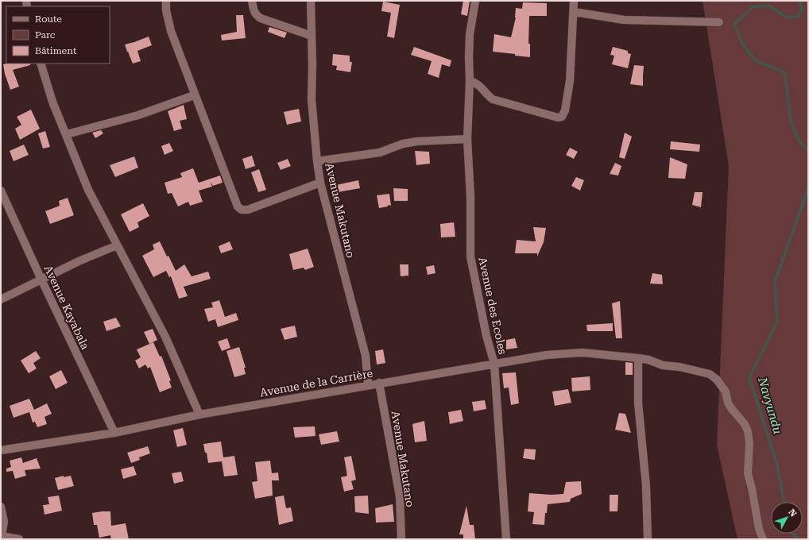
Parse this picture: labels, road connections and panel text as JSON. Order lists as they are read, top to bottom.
{
  "streets": {
    "street": [
      "Avenue Makutano",
      "Avenue des Ecoles",
      "Avenue Kayabala",
      "Avenue de la Carrière"
    ]
  },
  "crossings": [
    ["Avenue Makutano", "Avenue de la Carrière"],
    ["Avenue des Ecoles", "Avenue de la Carrière"],
    ["Avenue Kayabala", "Avenue de la Carrière"]
  ],
  "water": ["Navyundu"],
  "legend": ["Route", "Parc", "Bâtiment"],
  "north": "top right"
}
